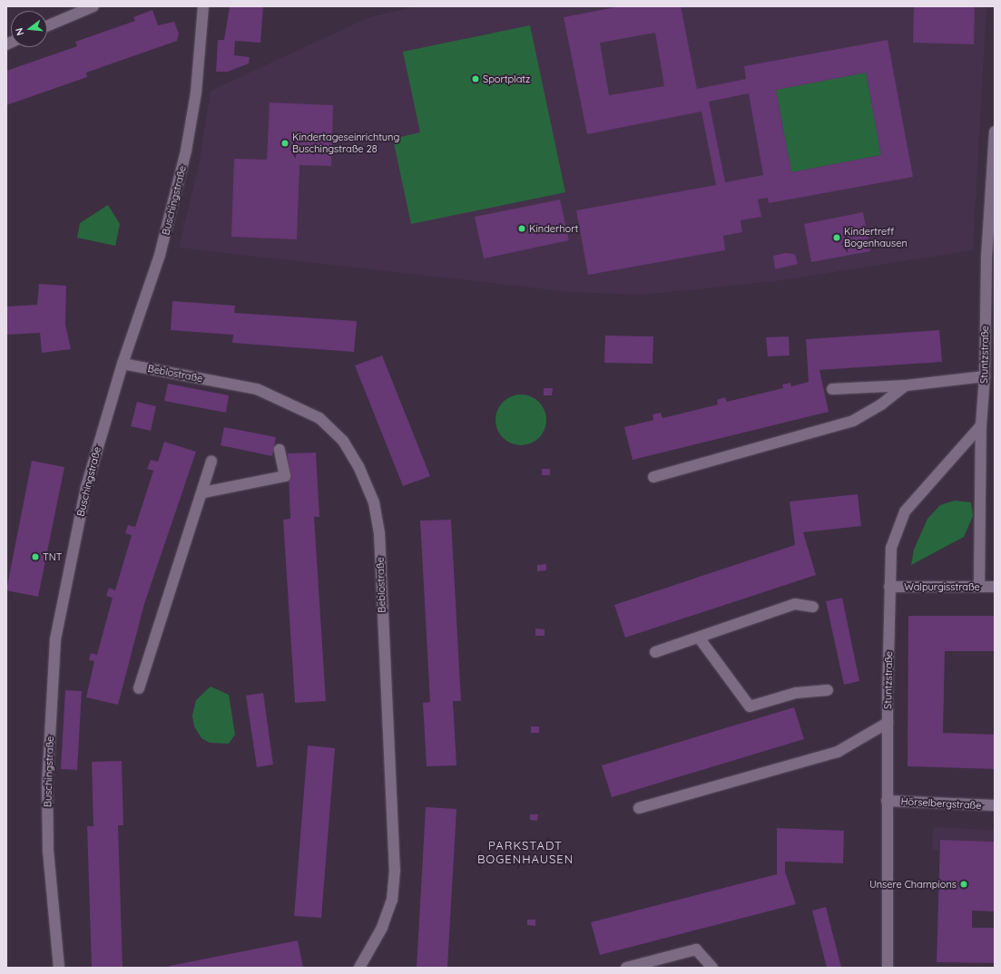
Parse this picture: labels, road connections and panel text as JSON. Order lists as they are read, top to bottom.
{
  "streets": {
    "street": [
      "Buschingstraße",
      "Stuntzstraße",
      "Beblostraße",
      "Walpurgisstraße",
      "Hörselbergstraße"
    ]
  },
  "crossings": [
    ["Buschingstraße", "Beblostraße"],
    ["Stuntzstraße", "Walpurgisstraße"],
    ["Stuntzstraße", "Hörselbergstraße"]
  ],
  "districts": ["PARKSTADT BOGENHAUSEN"],
  "places": [
    "Sportplatz",
    "Kindertageseinrichtung Buschingstraße 28",
    "Kinderhort",
    "Kindertreff Bogenhausen",
    "TNT",
    "Unsere Champions"
  ],
  "north": "left"
}
